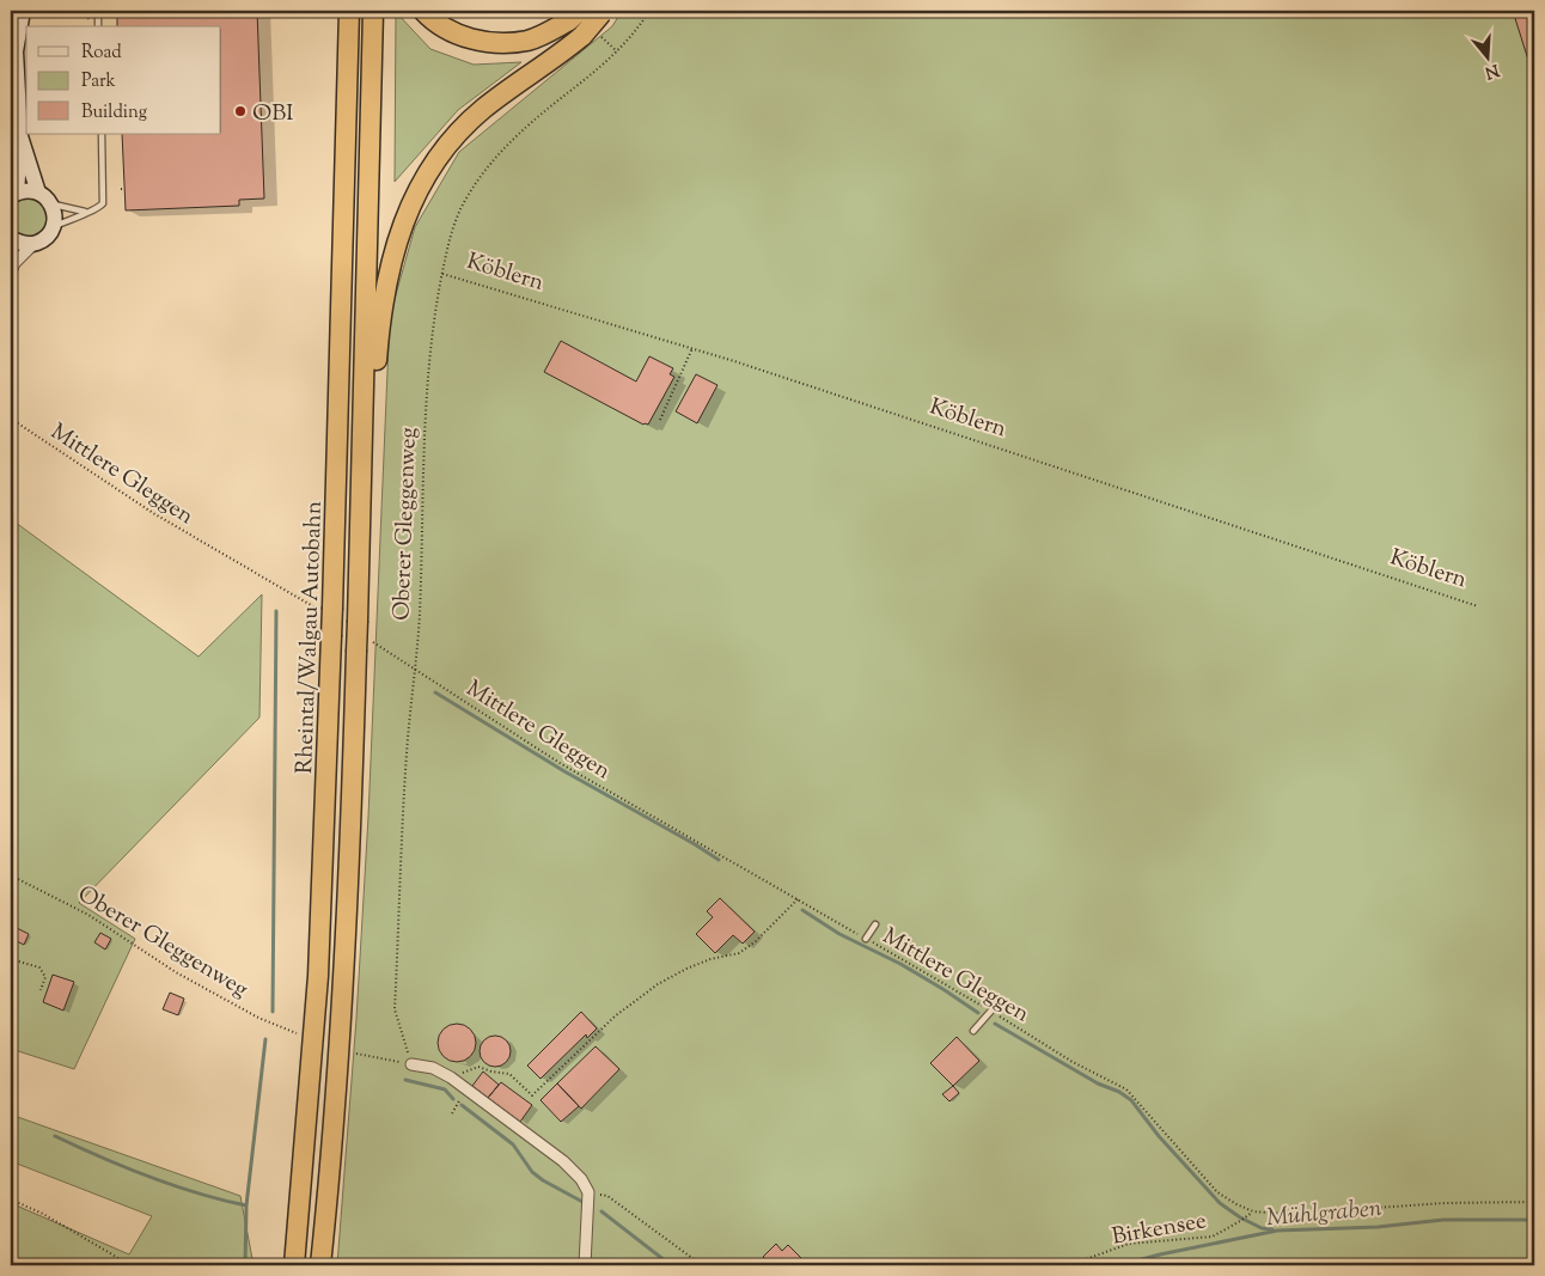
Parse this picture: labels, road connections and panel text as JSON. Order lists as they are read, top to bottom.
{
  "streets": {
    "highway": ["Rheintal/Walgau Autobahn"],
    "path": [
      "Köblern",
      "Mittlere Gleggen",
      "Oberer Gleggenweg",
      "Birkensee"
    ]
  },
  "crossings": [
    ["Köblern", "Oberer Gleggenweg"],
    ["Mittlere Gleggen", "Oberer Gleggenweg"],
    ["Mittlere Gleggen", "Birkensee"]
  ],
  "water": ["Mühlgraben"],
  "places": ["OBI"],
  "legend": ["Road", "Park", "Building"],
  "north": "bottom"
}
